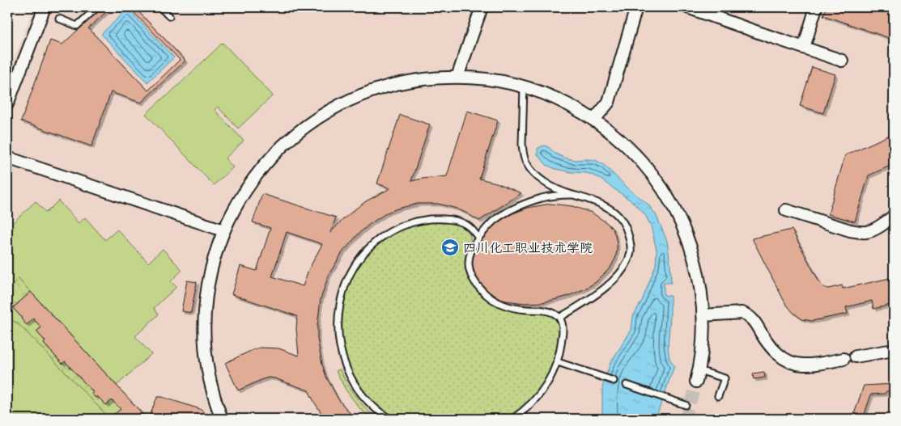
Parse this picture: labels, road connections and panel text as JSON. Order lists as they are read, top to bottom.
{
  "places": {
    "school or university": ["四川化工职业技术学院"]
  }
}
